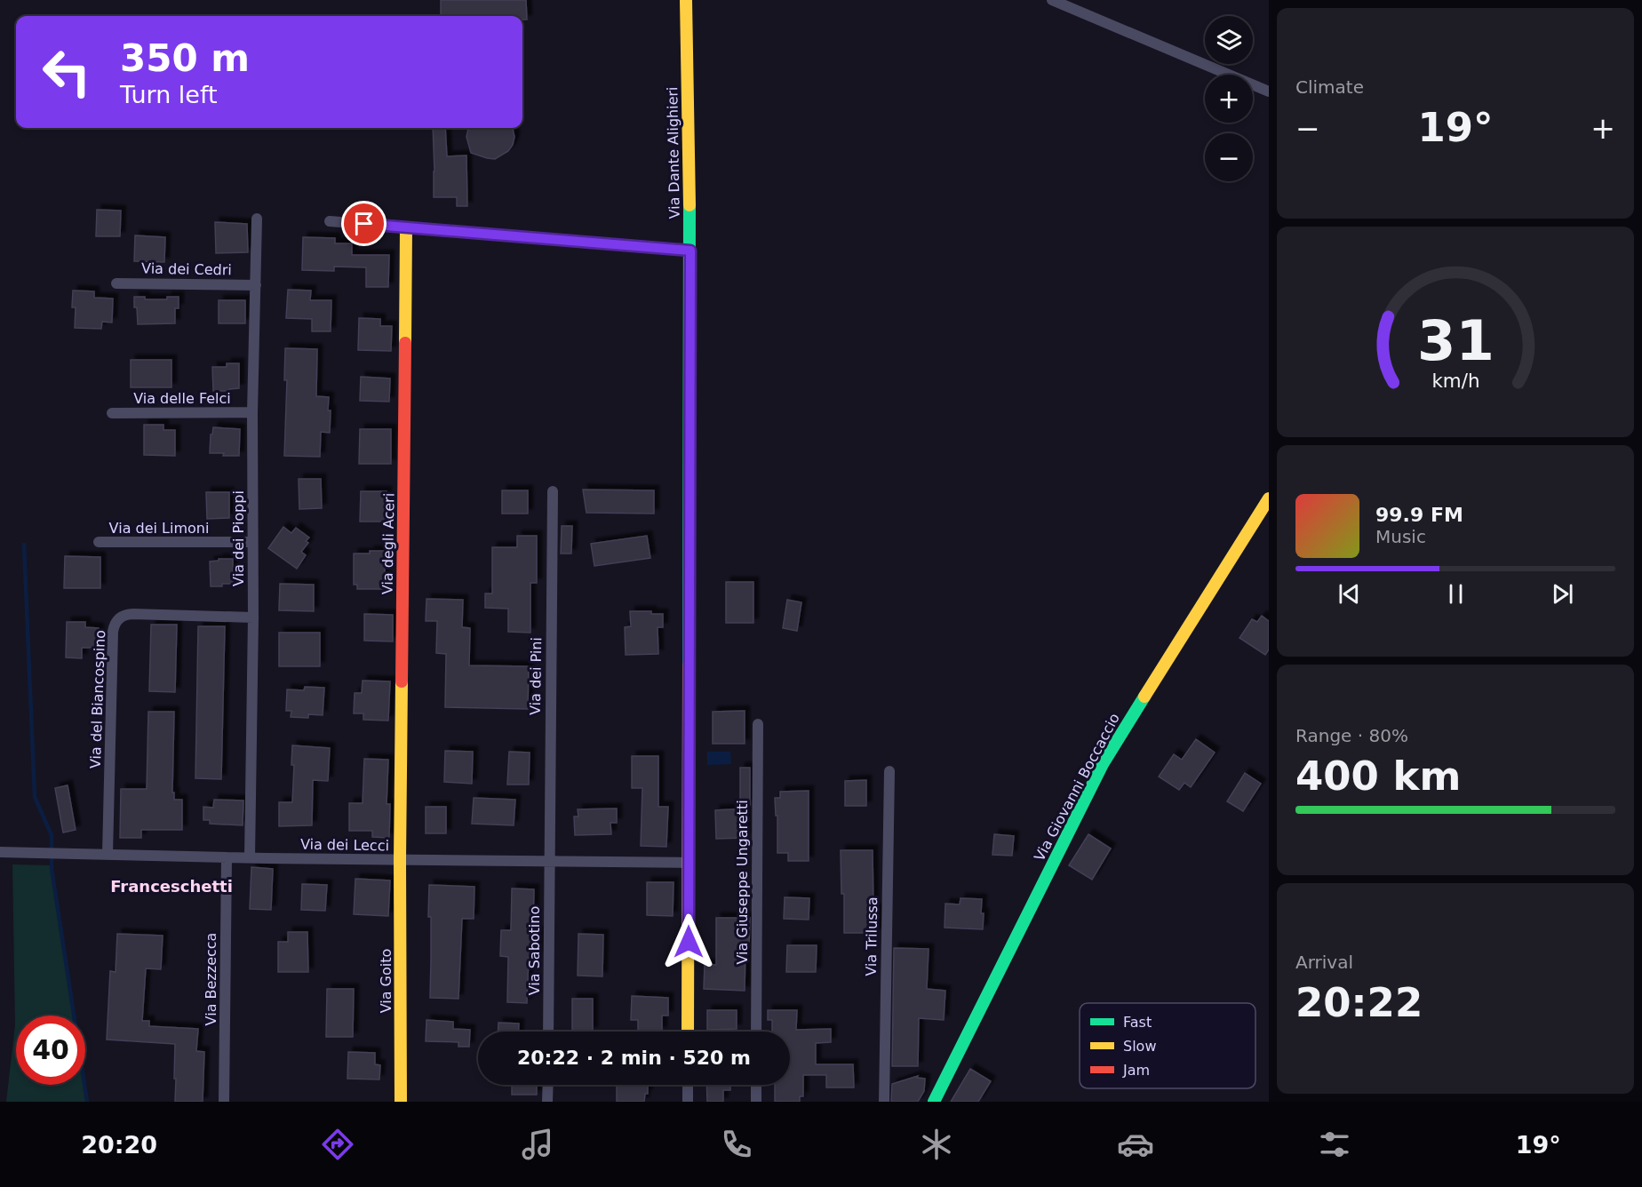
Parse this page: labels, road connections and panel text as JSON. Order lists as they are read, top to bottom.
{
  "streets": {
    "street": [
      "Via Dante Alighieri",
      "Via dei Cedri",
      "Via delle Felci",
      "Via dei Limoni",
      "Via dei Pioppi",
      "Via degli Aceri",
      "Via dei Pini",
      "Via del Biancospino",
      "Via Giovanni Boccaccio",
      "Via dei Lecci",
      "Via Giuseppe Ungaretti",
      "Via Trilussa",
      "Via Sabotino",
      "Via Bezzecca",
      "Via Goito"
    ]
  },
  "crossings": [
    ["Via Dante Alighieri", "Via dei Lecci"],
    ["Via dei Cedri", "Via dei Pioppi"],
    ["Via delle Felci", "Via dei Pioppi"],
    ["Via dei Limoni", "Via dei Pioppi"],
    ["Via dei Pioppi", "Via del Biancospino"],
    ["Via dei Pioppi", "Via dei Lecci"],
    ["Via degli Aceri", "Via dei Lecci"],
    ["Via degli Aceri", "Via Goito"],
    ["Via dei Pini", "Via dei Lecci"],
    ["Via dei Pini", "Via Sabotino"],
    ["Via del Biancospino", "Via dei Lecci"],
    ["Via dei Lecci", "Via Sabotino"],
    ["Via dei Lecci", "Via Bezzecca"],
    ["Via dei Lecci", "Via Goito"]
  ],
  "districts": ["Franceschetti"],
  "legend": ["Fast", "Slow", "Jam"],
  "page": {
    "tile": [
      "Climate",
      ["Range · 80%", "400 km"],
      ["Arrival", "20:22"]
    ],
    "map_buttons": ["+", "−"],
    "turn": ["350 m", "Turn left"],
    "heat": ["−", "19°", "+"],
    "song": ["99.9 FM", "Music"],
    "limit": "40",
    "trip": "20:22 · 2 min · 520 m",
    "tabs": ["20:20", "19°"],
    "gauge": ["31", "km/h"]
  }
}
